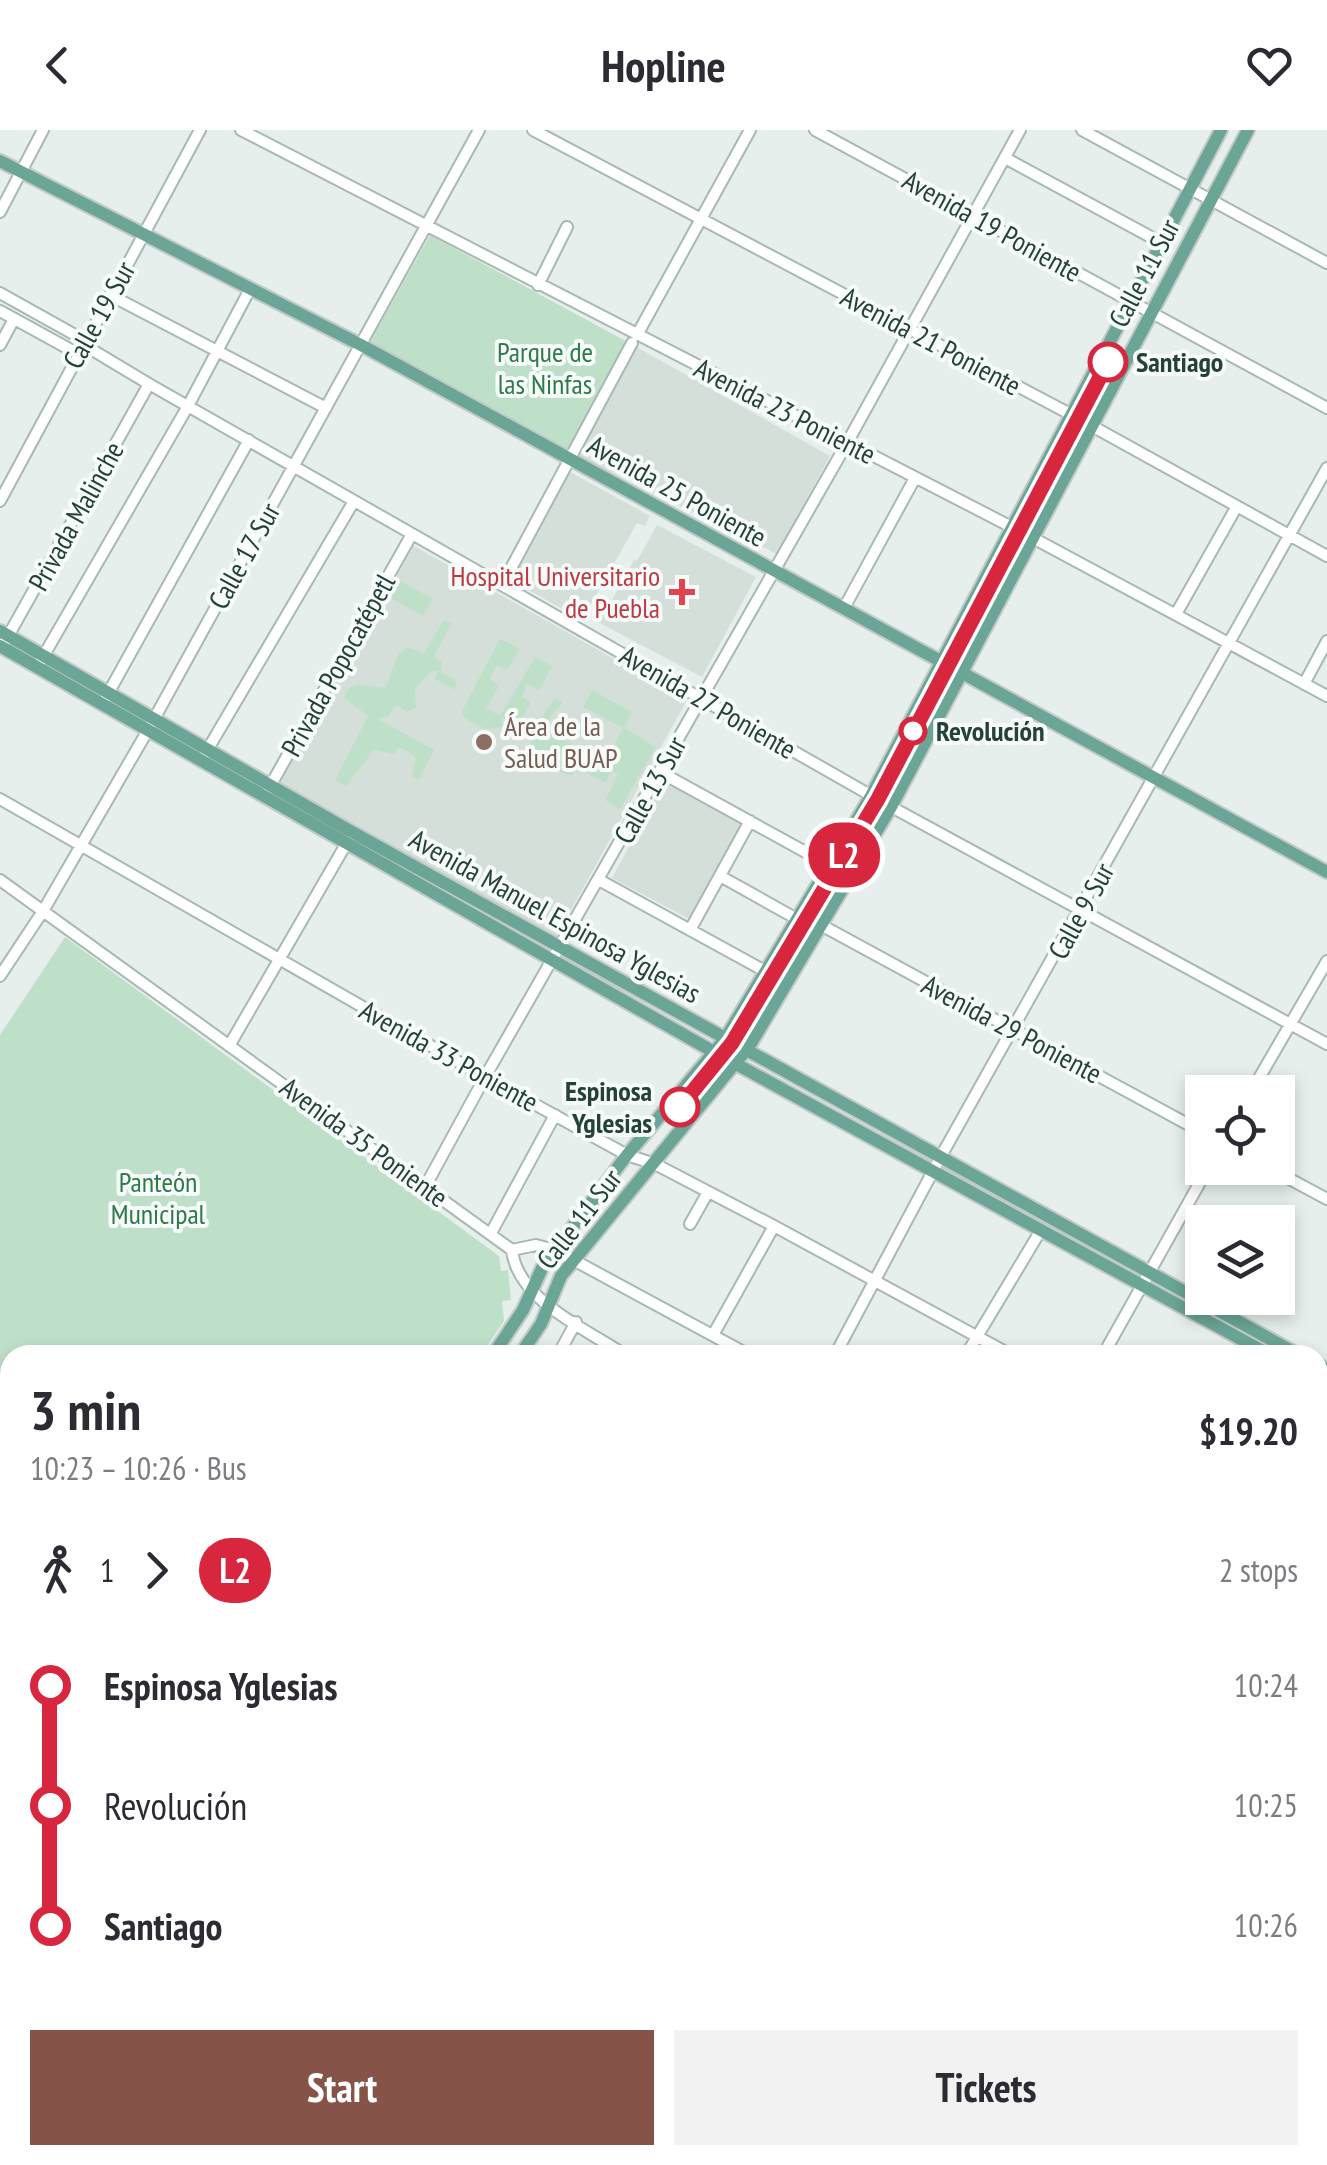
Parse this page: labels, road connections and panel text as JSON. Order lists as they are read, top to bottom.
{
  "streets": {
    "main road": ["Calle 11 Sur", "Avenida 25 Poniente", "Avenida Manuel Espinosa Yglesias"],
    "street": [
      "Avenida 19 Poniente",
      "Calle 19 Sur",
      "Avenida 21 Poniente",
      "Avenida 23 Poniente",
      "Privada Malinche",
      "Calle 17 Sur",
      "Privada Popocatépetl",
      "Avenida 27 Poniente",
      "Calle 13 Sur",
      "Calle 9 Sur",
      "Avenida 29 Poniente",
      "Avenida 33 Poniente",
      "Avenida 35 Poniente"
    ]
  },
  "crossings": [
    ["Avenida 19 Poniente", "Calle 11 Sur"],
    ["Avenida 19 Poniente", "Calle 13 Sur"],
    ["Calle 11 Sur", "Avenida 21 Poniente"],
    ["Calle 11 Sur", "Avenida 23 Poniente"],
    ["Calle 11 Sur", "Avenida 25 Poniente"],
    ["Calle 11 Sur", "Avenida 27 Poniente"],
    ["Calle 11 Sur", "Avenida Manuel Espinosa Yglesias"],
    ["Calle 11 Sur", "Avenida 29 Poniente"],
    ["Calle 11 Sur", "Avenida 33 Poniente"],
    ["Calle 19 Sur", "Avenida 25 Poniente"],
    ["Calle 19 Sur", "Avenida 27 Poniente"],
    ["Avenida 21 Poniente", "Calle 13 Sur"],
    ["Avenida 21 Poniente", "Calle 9 Sur"],
    ["Avenida 23 Poniente", "Calle 17 Sur"],
    ["Avenida 23 Poniente", "Calle 13 Sur"],
    ["Avenida 23 Poniente", "Calle 9 Sur"],
    ["Avenida 25 Poniente", "Calle 17 Sur"],
    ["Avenida 25 Poniente", "Calle 13 Sur"],
    ["Avenida 25 Poniente", "Calle 9 Sur"],
    ["Privada Malinche", "Avenida 27 Poniente"],
    ["Privada Malinche", "Avenida Manuel Espinosa Yglesias"],
    ["Calle 17 Sur", "Avenida 27 Poniente"],
    ["Calle 17 Sur", "Avenida Manuel Espinosa Yglesias"],
    ["Calle 17 Sur", "Avenida 33 Poniente"],
    ["Calle 17 Sur", "Avenida 35 Poniente"],
    ["Privada Popocatépetl", "Avenida 27 Poniente"],
    ["Privada Popocatépetl", "Avenida Manuel Espinosa Yglesias"],
    ["Avenida 27 Poniente", "Calle 13 Sur"],
    ["Avenida 27 Poniente", "Calle 9 Sur"],
    ["Calle 13 Sur", "Avenida Manuel Espinosa Yglesias"],
    ["Calle 13 Sur", "Avenida 33 Poniente"],
    ["Calle 13 Sur", "Avenida 35 Poniente"],
    ["Calle 9 Sur", "Avenida Manuel Espinosa Yglesias"],
    ["Calle 9 Sur", "Avenida 29 Poniente"],
    ["Calle 9 Sur", "Avenida 33 Poniente"]
  ],
  "parks": ["Parque de las Ninfas", "Panteón Municipal"],
  "places": {
    "other": [
      "Santiago",
      "Revolución",
      "Área de la Salud BUAP",
      "Espinosa Yglesias"
    ],
    "health": ["Hospital Universitario de Puebla"]
  },
  "lines": ["bus line L2"],
  "page": {
    "header": "Hopline",
    "on_map": "L2",
    "heading": ["3 min", "10:23 – 10:26 · Bus", "$19.20"],
    "legs": ["1", "L2", "2 stops"],
    "list": [
      {
        "name": "Espinosa Yglesias",
        "value": "10:24"
      },
      {
        "name": "Revolución",
        "value": "10:25"
      },
      {
        "name": "Santiago",
        "value": "10:26"
      }
    ],
    "buttons": ["Start", "Tickets"]
  }
}
